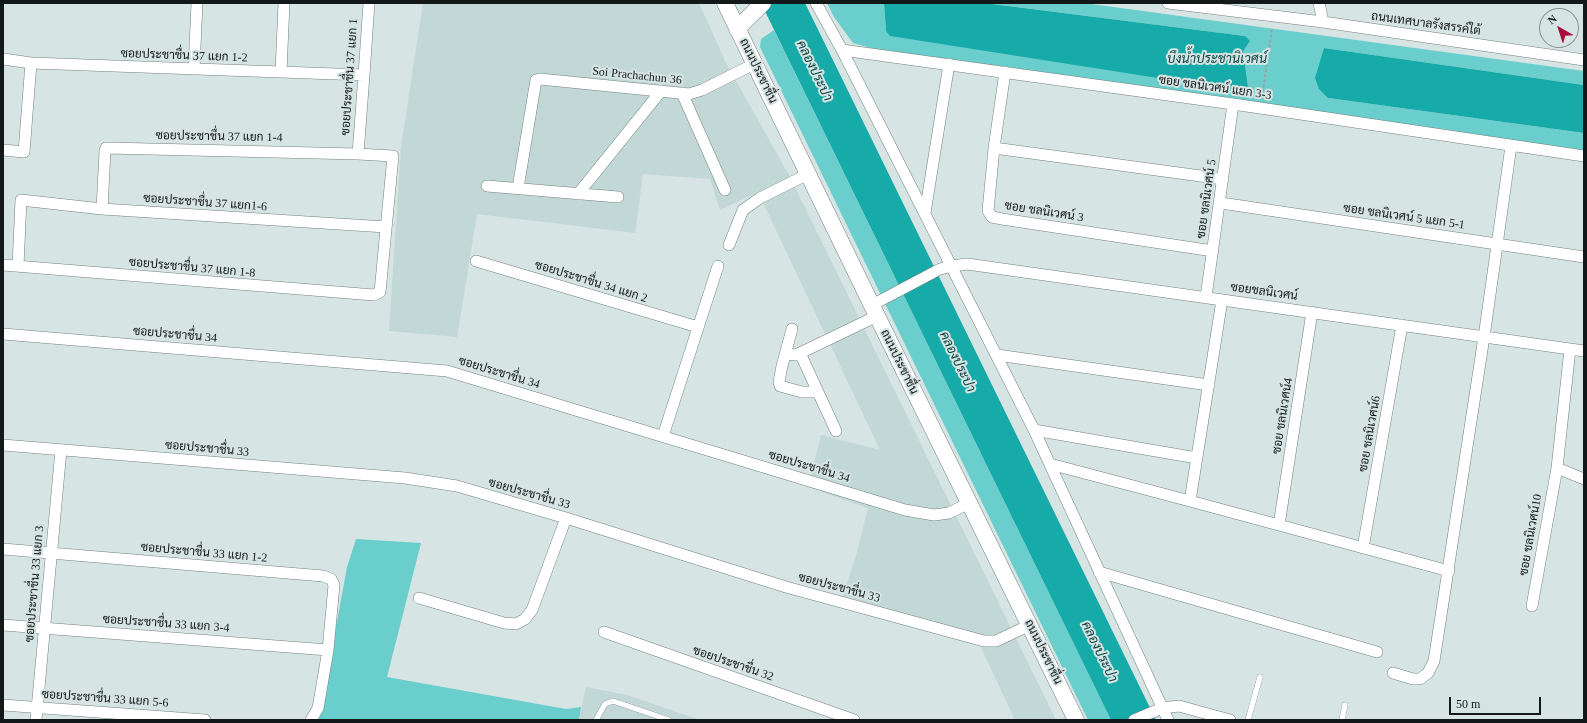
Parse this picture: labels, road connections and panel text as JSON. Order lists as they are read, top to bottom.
{
  "streets": {
    "main road": ["ถนนประชาชื่น"],
    "street": [
      "ถนนเทศบาลรังสรรค์ใต้",
      "ซอยประชาชื่น 37 แยก 1-2",
      "Soi Prachachun 36",
      "ซอยประชาชื่น 37 แยก 1",
      "ซอย ชลนิเวศน์ แยก 3-3",
      "ซอยประชาชื่น 37 แยก 1-4",
      "ซอย ชลนิเวศน์ 5",
      "ซอยประชาชื่น 37 แยก1-6",
      "ซอย ชลนิเวศน์ 3",
      "ซอย ชลนิเวศน์ 5 แยก 5-1",
      "ซอยประชาชื่น 37 แยก 1-8",
      "ซอยประชาชื่น 34 แยก 2",
      "ซอยชลนิเวศน์",
      "ซอยประชาชื่น 34",
      "ซอย ชลนิเวศน์4",
      "ซอย ชลนิเวศน์6",
      "ซอยประชาชื่น 33",
      "ซอย ชลนิเวศน์10",
      "ซอยประชาชื่น 33 แยก 1-2",
      "ซอยประชาชื่น 33 แยก 3",
      "ซอยประชาชื่น 33 แยก 3-4",
      "ซอยประชาชื่น 32",
      "ซอยประชาชื่น 33 แยก 5-6"
    ]
  },
  "crossings": [
    ["ซอยประชาชื่น 37 แยก 1-2", "ซอยประชาชื่น 37 แยก 1"],
    ["ถนนประชาชื่น", "Soi Prachachun 36"],
    ["ถนนประชาชื่น", "ซอยชลนิเวศน์"],
    ["ถนนประชาชื่น", "ซอยประชาชื่น 34"],
    ["ถนนประชาชื่น", "ซอยประชาชื่น 33"],
    ["ซอยประชาชื่น 37 แยก 1", "ซอยประชาชื่น 37 แยก 1-4"],
    ["ซอย ชลนิเวศน์ แยก 3-3", "ซอย ชลนิเวศน์ 5"],
    ["ซอย ชลนิเวศน์ แยก 3-3", "ซอย ชลนิเวศน์ 3"],
    ["ซอยประชาชื่น 37 แยก 1-4", "ซอยประชาชื่น 37 แยก1-6"],
    ["ซอยประชาชื่น 37 แยก 1-4", "ซอยประชาชื่น 37 แยก 1-8"],
    ["ซอย ชลนิเวศน์ 5", "ซอย ชลนิเวศน์ 3"],
    ["ซอย ชลนิเวศน์ 5", "ซอย ชลนิเวศน์ 5 แยก 5-1"],
    ["ซอย ชลนิเวศน์ 5", "ซอยชลนิเวศน์"],
    ["ซอยประชาชื่น 37 แยก1-6", "ซอยประชาชื่น 37 แยก 1-8"],
    ["ซอยชลนิเวศน์", "ซอย ชลนิเวศน์4"],
    ["ซอยชลนิเวศน์", "ซอย ชลนิเวศน์6"],
    ["ซอยชลนิเวศน์", "ซอย ชลนิเวศน์10"],
    ["ซอยประชาชื่น 33", "ซอยประชาชื่น 33 แยก 3"],
    ["ซอยประชาชื่น 33 แยก 1-2", "ซอยประชาชื่น 33 แยก 3"],
    ["ซอยประชาชื่น 33 แยก 1-2", "ซอยประชาชื่น 33 แยก 3-4"],
    ["ซอยประชาชื่น 33 แยก 3", "ซอยประชาชื่น 33 แยก 3-4"],
    ["ซอยประชาชื่น 33 แยก 3", "ซอยประชาชื่น 33 แยก 5-6"]
  ],
  "water": ["บึงน้ำประชานิเวศน์", "คลองประปา"],
  "scale_bar": "50 m",
  "north": "top left"
}
